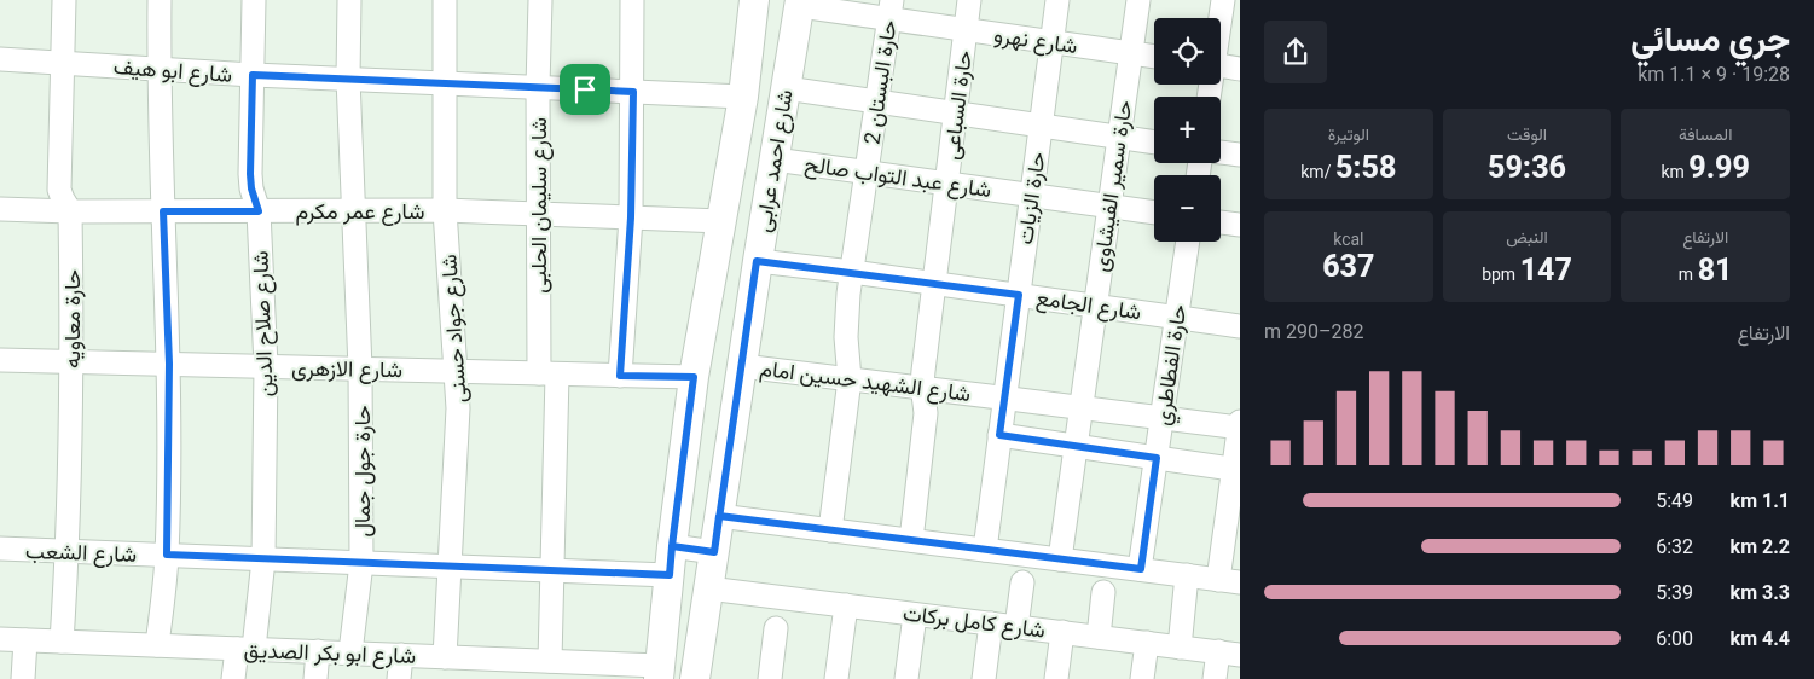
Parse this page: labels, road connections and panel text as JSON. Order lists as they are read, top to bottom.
{
  "streets": {
    "street": [
      "شارع نهرو",
      "شارع ابو هيف",
      "حارة البستان 2",
      "حارة السباعى",
      "شارع احمد عرابى",
      "شارع عبد التواب صالح",
      "حارة سمير الفيشاوى",
      "حارة الزيات",
      "شارع سليمان الحلبى",
      "شارع عمر مكرم",
      "شارع الجامع",
      "حارة معاويه",
      "شارع صلاح الدين",
      "شارع جواد حسنى",
      "حارة الفطاطري",
      "شارع الازهرى",
      "شارع الشهيد حسين امام",
      "حارة جول جمال",
      "شارع الشعب",
      "شارع كامل بركات",
      "شارع ابو بكر الصديق"
    ]
  },
  "crossings": [
    ["شارع نهرو", "حارة البستان 2"],
    ["شارع نهرو", "حارة السباعى"],
    ["شارع نهرو", "شارع احمد عرابى"],
    ["شارع نهرو", "حارة سمير الفيشاوى"],
    ["شارع نهرو", "حارة الزيات"],
    ["شارع ابو هيف", "شارع احمد عرابى"],
    ["شارع ابو هيف", "شارع سليمان الحلبى"],
    ["شارع ابو هيف", "حارة معاويه"],
    ["شارع ابو هيف", "شارع صلاح الدين"],
    ["شارع ابو هيف", "شارع جواد حسنى"],
    ["شارع ابو هيف", "حارة جول جمال"],
    ["حارة البستان 2", "شارع عبد التواب صالح"],
    ["حارة البستان 2", "شارع الجامع"],
    ["حارة البستان 2", "شارع الشهيد حسين امام"],
    ["حارة السباعى", "شارع عبد التواب صالح"],
    ["حارة السباعى", "شارع الجامع"],
    ["حارة السباعى", "شارع الشهيد حسين امام"],
    ["شارع احمد عرابى", "شارع عبد التواب صالح"],
    ["شارع احمد عرابى", "شارع عمر مكرم"],
    ["شارع احمد عرابى", "شارع الجامع"],
    ["شارع احمد عرابى", "شارع الازهرى"],
    ["شارع احمد عرابى", "شارع الشهيد حسين امام"],
    ["شارع احمد عرابى", "شارع الشعب"],
    ["شارع احمد عرابى", "شارع كامل بركات"],
    ["شارع احمد عرابى", "شارع ابو بكر الصديق"],
    ["شارع عبد التواب صالح", "حارة سمير الفيشاوى"],
    ["شارع عبد التواب صالح", "حارة الزيات"],
    ["حارة سمير الفيشاوى", "شارع الجامع"],
    ["حارة سمير الفيشاوى", "شارع الشهيد حسين امام"],
    ["حارة الزيات", "شارع الجامع"],
    ["حارة الزيات", "شارع الشهيد حسين امام"],
    ["شارع سليمان الحلبى", "شارع عمر مكرم"],
    ["شارع سليمان الحلبى", "شارع الازهرى"],
    ["شارع سليمان الحلبى", "شارع الشعب"],
    ["شارع سليمان الحلبى", "شارع ابو بكر الصديق"],
    ["شارع عمر مكرم", "حارة معاويه"],
    ["شارع عمر مكرم", "شارع صلاح الدين"],
    ["شارع عمر مكرم", "شارع جواد حسنى"],
    ["شارع عمر مكرم", "حارة جول جمال"],
    ["شارع الجامع", "حارة الفطاطري"],
    ["حارة معاويه", "شارع الازهرى"],
    ["حارة معاويه", "شارع الشعب"],
    ["حارة معاويه", "شارع ابو بكر الصديق"],
    ["شارع صلاح الدين", "شارع الازهرى"],
    ["شارع صلاح الدين", "شارع الشعب"],
    ["شارع صلاح الدين", "شارع ابو بكر الصديق"],
    ["شارع جواد حسنى", "شارع الازهرى"],
    ["شارع جواد حسنى", "شارع الشعب"],
    ["شارع جواد حسنى", "شارع ابو بكر الصديق"],
    ["حارة الفطاطري", "شارع الشهيد حسين امام"],
    ["شارع الازهرى", "حارة جول جمال"],
    ["حارة جول جمال", "شارع الشعب"],
    ["حارة جول جمال", "شارع ابو بكر الصديق"]
  ],
  "page": {
    "heading": ["جري مسائي", "19:28 · 9 × 1.1 km"],
    "map_buttons": ["+", "−"],
    "stats": [
      ["المسافة", "9.99 km"],
      ["الوقت", "59:36"],
      ["الوتيرة", "5:58 /km"],
      ["الارتفاع", "81 m"],
      ["النبض", "147 bpm"],
      ["kcal", "637"]
    ],
    "chart": ["الارتفاع", "282–290 m"],
    "list": [
      {
        "name": "1.1 km",
        "note": "5:49"
      },
      {
        "name": "2.2 km",
        "note": "6:32"
      },
      {
        "name": "3.3 km",
        "note": "5:39"
      },
      {
        "name": "4.4 km",
        "note": "6:00"
      }
    ]
  }
}
